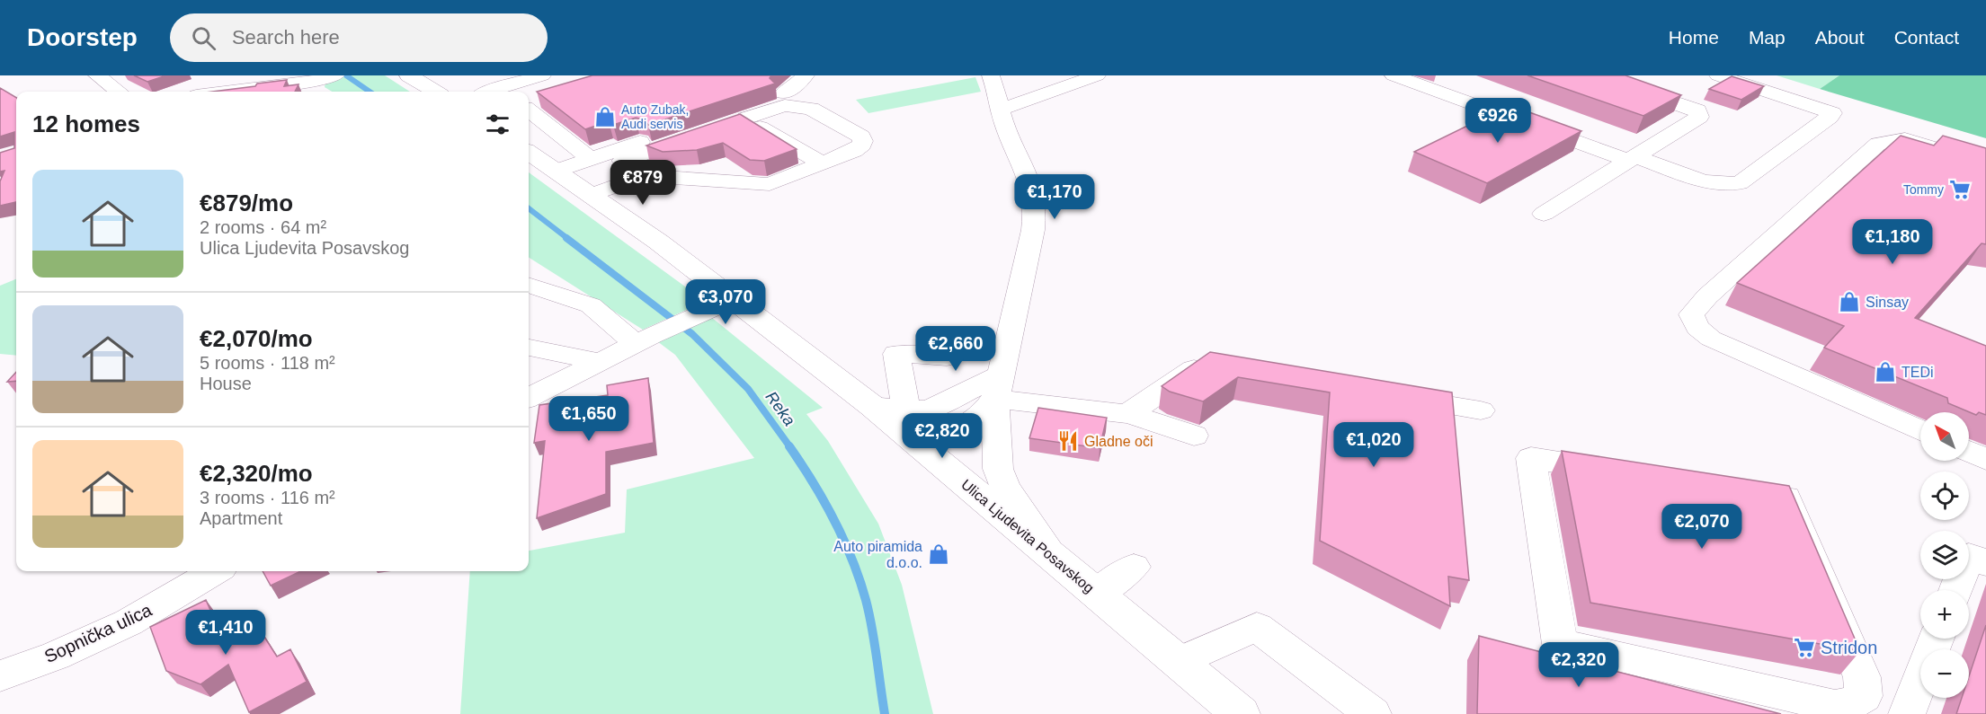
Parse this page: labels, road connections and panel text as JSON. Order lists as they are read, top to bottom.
{
  "streets": {
    "main road": ["Ulica Ljudevita Posavskog"],
    "street": ["Sopnička ulica"]
  },
  "water": ["Reka"],
  "places": {
    "shop": [
      "Auto Zubak, Audi servis",
      "Sinsay",
      "TEDi",
      "Auto piramida d.o.o."
    ],
    "supermarket": ["Tommy", "Stridon"],
    "restaurant": ["Gladne oči"]
  },
  "north": "top left",
  "page": {
    "header": "Doorstep",
    "search": "Search here",
    "nav": [
      "Home",
      "Map",
      "About",
      "Contact"
    ],
    "heading": "12 homes",
    "price": [
      "€926",
      "€879",
      "€1,170",
      "€1,180",
      "€3,070",
      "€2,660",
      "€1,650",
      "€2,820",
      "€1,020",
      "€2,070",
      "€1,410",
      "€2,320"
    ],
    "list": [
      {
        "name": "€879/mo",
        "note": "2 rooms · 64 m² · Ulica Ljudevita Posavskog"
      },
      {
        "name": "€2,070/mo",
        "note": "5 rooms · 118 m² · House"
      },
      {
        "name": "€2,320/mo",
        "note": "3 rooms · 116 m² · Apartment"
      }
    ],
    "map_buttons": ["+", "−"]
  }
}
